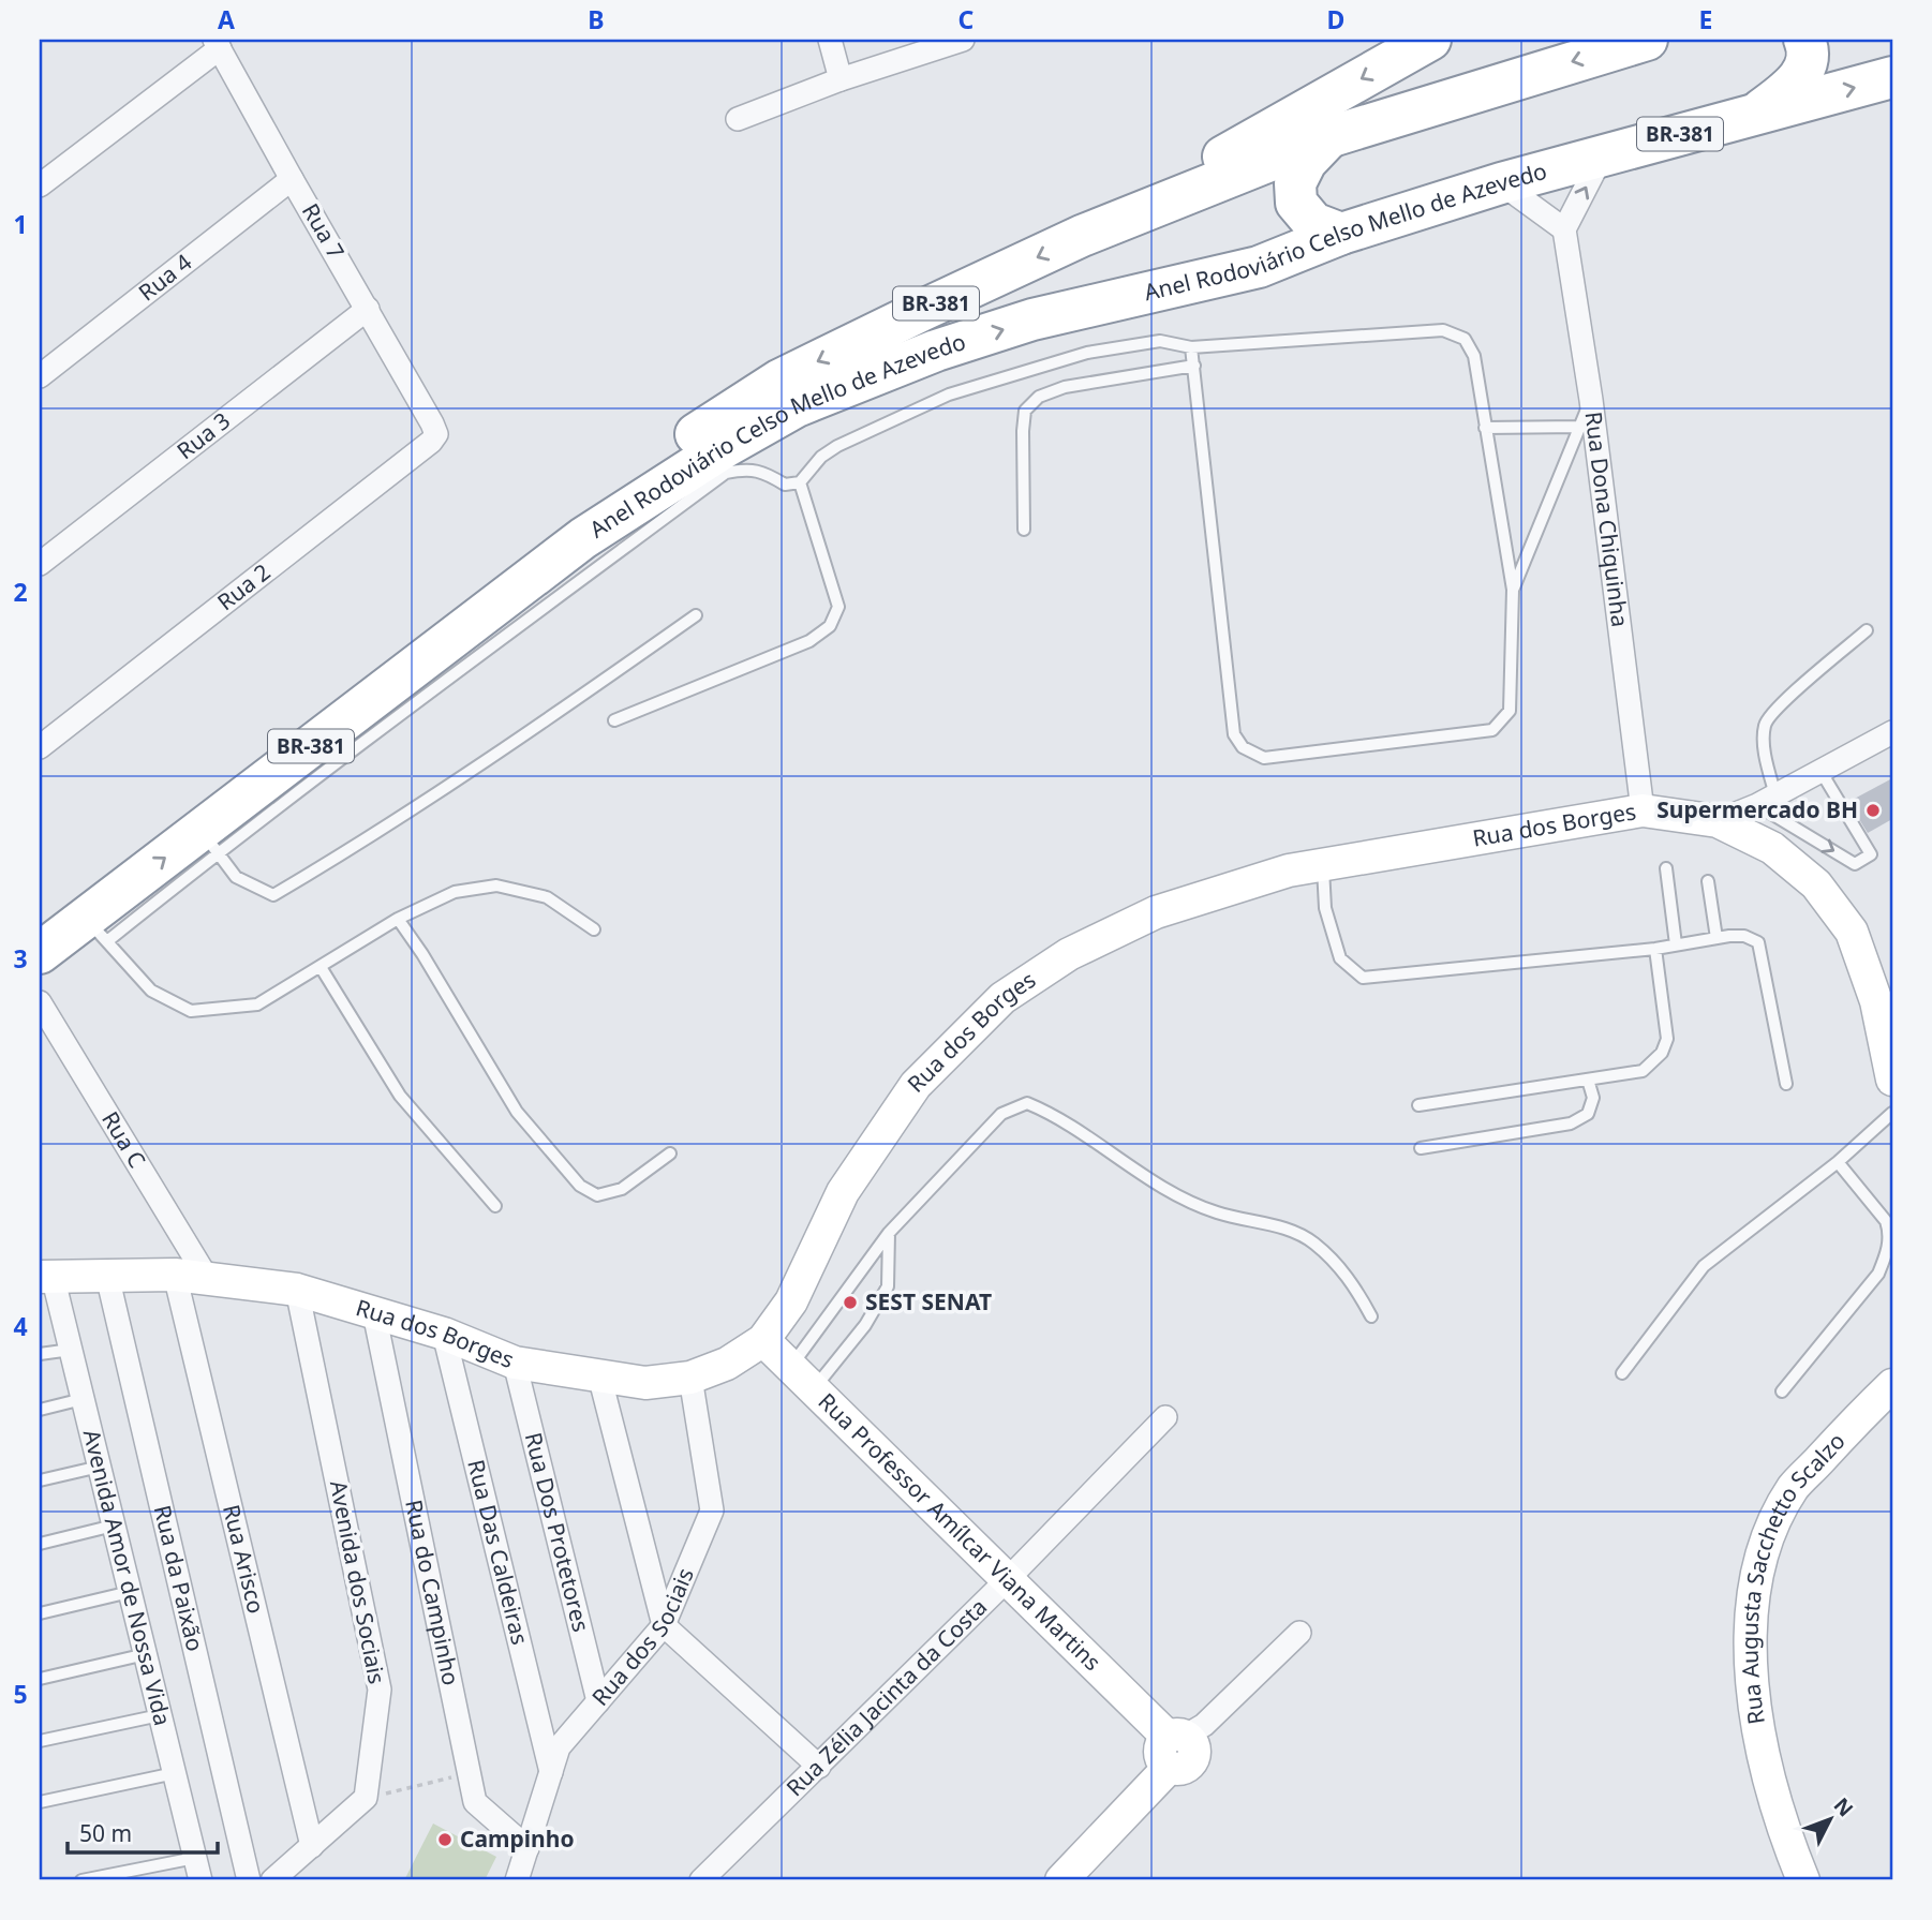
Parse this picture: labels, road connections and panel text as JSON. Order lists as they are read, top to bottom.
{
  "streets": {
    "highway": ["BR-381", "Anel Rodoviário Celso Mello de Azevedo"],
    "street": [
      "Rua 7",
      "Rua 4",
      "Rua 3",
      "Rua Dona Chiquinha",
      "Rua 2",
      "Rua dos Borges",
      "Rua C",
      "Rua Dos Protetores",
      "Rua Professor Amílcar Viana Martins",
      "Rua Das Caldeiras",
      "Rua Arisco",
      "Avenida Amor de Nossa Vida",
      "Rua da Paixão",
      "Avenida dos Sociais",
      "Rua Augusta Sacchetto Scalzo",
      "Rua do Campinho",
      "Rua dos Sociais",
      "Rua Zélia Jacinta da Costa"
    ]
  },
  "crossings": [
    ["Rua 7", "Rua 4"],
    ["Rua 7", "Rua 3"],
    ["Rua 7", "Rua 2"],
    ["Rua Dona Chiquinha", "Rua dos Borges"],
    ["Rua dos Borges", "Rua C"],
    ["Rua dos Borges", "Rua Dos Protetores"],
    ["Rua dos Borges", "Rua Professor Amílcar Viana Martins"],
    ["Rua dos Borges", "Rua Das Caldeiras"],
    ["Rua dos Borges", "Rua Arisco"],
    ["Rua dos Borges", "Avenida Amor de Nossa Vida"],
    ["Rua dos Borges", "Rua da Paixão"],
    ["Rua dos Borges", "Avenida dos Sociais"],
    ["Rua dos Borges", "Rua do Campinho"],
    ["Rua dos Borges", "Rua dos Sociais"],
    ["Rua Dos Protetores", "Rua dos Sociais"],
    ["Rua Professor Amílcar Viana Martins", "Rua Zélia Jacinta da Costa"],
    ["Rua Das Caldeiras", "Rua dos Sociais"],
    ["Rua do Campinho", "Rua dos Sociais"]
  ],
  "places": ["Supermercado BH", "SEST SENAT", "Campinho"],
  "scale_bar": "50 m",
  "north": "top right",
  "grid": {
    "columns": [
      "A",
      "B",
      "C",
      "D",
      "E"
    ],
    "rows": [
      "1",
      "2",
      "3",
      "4",
      "5"
    ]
  }
}
